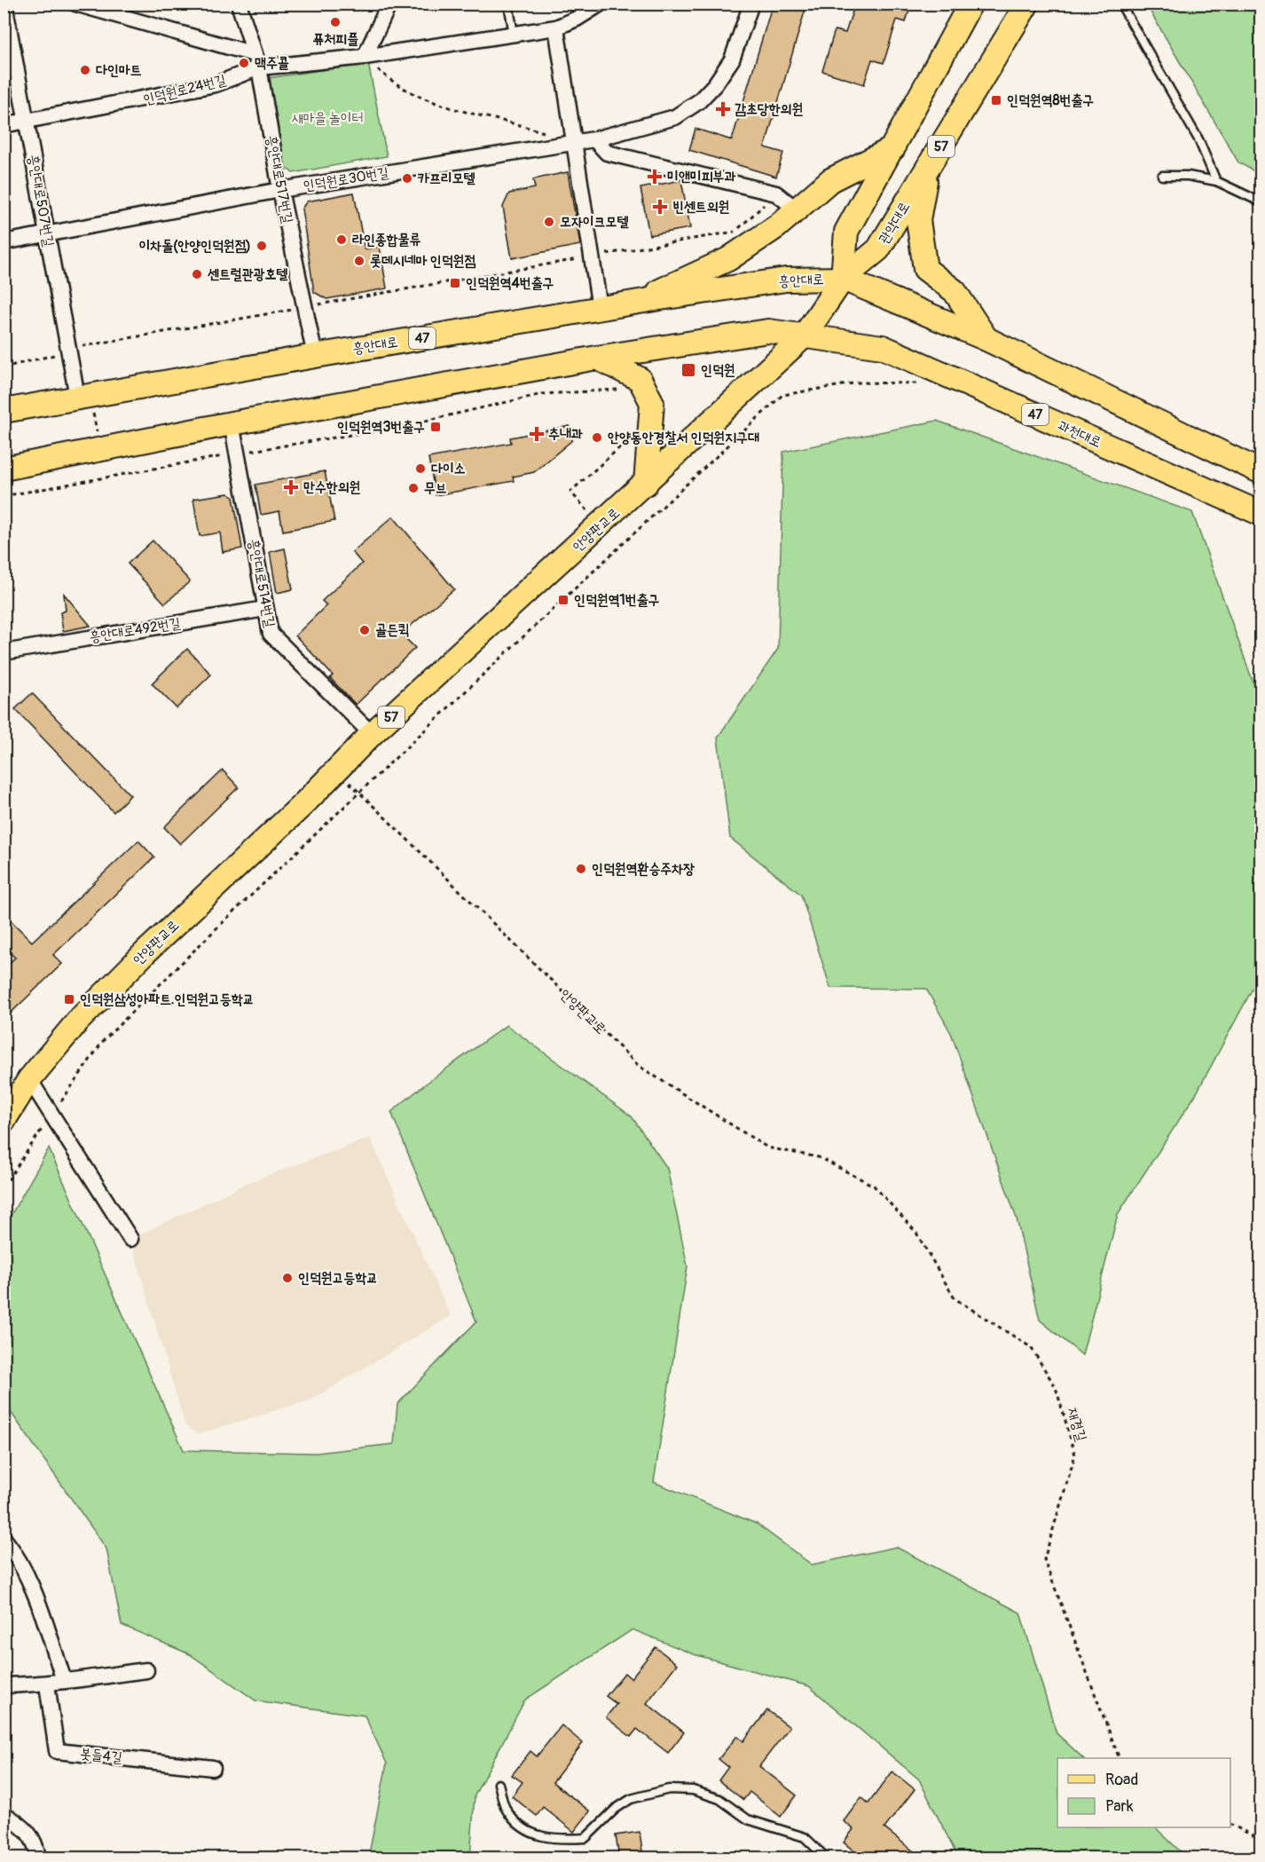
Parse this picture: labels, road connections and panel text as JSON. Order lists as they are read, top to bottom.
{
  "streets": {
    "main road": [
      "57",
      "관악대로",
      "흥안대로",
      "47",
      "과천대로",
      "안양판교로"
    ],
    "street": [
      "인덕원로24번길",
      "흥안대로517번길",
      "인덕원로30번길",
      "흥안대로507번길",
      "흥안대로514번길",
      "흥안대로492번길",
      "봇들4길"
    ],
    "path": ["재경길"]
  },
  "crossings": [
    ["인덕원로24번길", "흥안대로517번길"],
    ["인덕원로24번길", "흥안대로507번길"],
    ["57", "관악대로"],
    ["57", "흥안대로"],
    ["57", "47"],
    ["57", "안양판교로"],
    ["흥안대로517번길", "인덕원로30번길"],
    ["흥안대로517번길", "흥안대로"],
    ["인덕원로30번길", "흥안대로507번길"],
    ["흥안대로507번길", "흥안대로"],
    ["관악대로", "흥안대로"],
    ["관악대로", "47"],
    ["관악대로", "안양판교로"],
    ["흥안대로", "47"],
    ["흥안대로", "안양판교로"],
    ["47", "과천대로"],
    ["47", "안양판교로"],
    ["47", "흥안대로514번길"],
    ["과천대로", "안양판교로"],
    ["안양판교로", "흥안대로514번길"],
    ["안양판교로", "재경길"],
    ["흥안대로514번길", "흥안대로492번길"]
  ],
  "parks": ["새마을 놀이터"],
  "places": {
    "other": [
      "퓨처피플",
      "맥주콜",
      "다인마트",
      "카프리모텔",
      "모자이크모텔",
      "라인종합물류",
      "이차돌(안양인덕원점)",
      "롯데시네마 인덕원점",
      "센트럴관광호텔",
      "안양동안경찰서 인덕원지구대",
      "다이소",
      "무브",
      "골든퀵",
      "인덕원역환승주차장",
      "인덕원고등학교"
    ],
    "transit": [
      "인덕원역8번출구",
      "인덕원역4번출구",
      "인덕원",
      "인덕원역3번출구",
      "인덕원역1번출구",
      "인덕원삼성아파트.인덕원고등학교"
    ],
    "health": [
      "감초당한의원",
      "미앤미피부과",
      "빈센트의원",
      "추내과",
      "만수한의원"
    ]
  },
  "legend": ["Road", "Park"]
}
